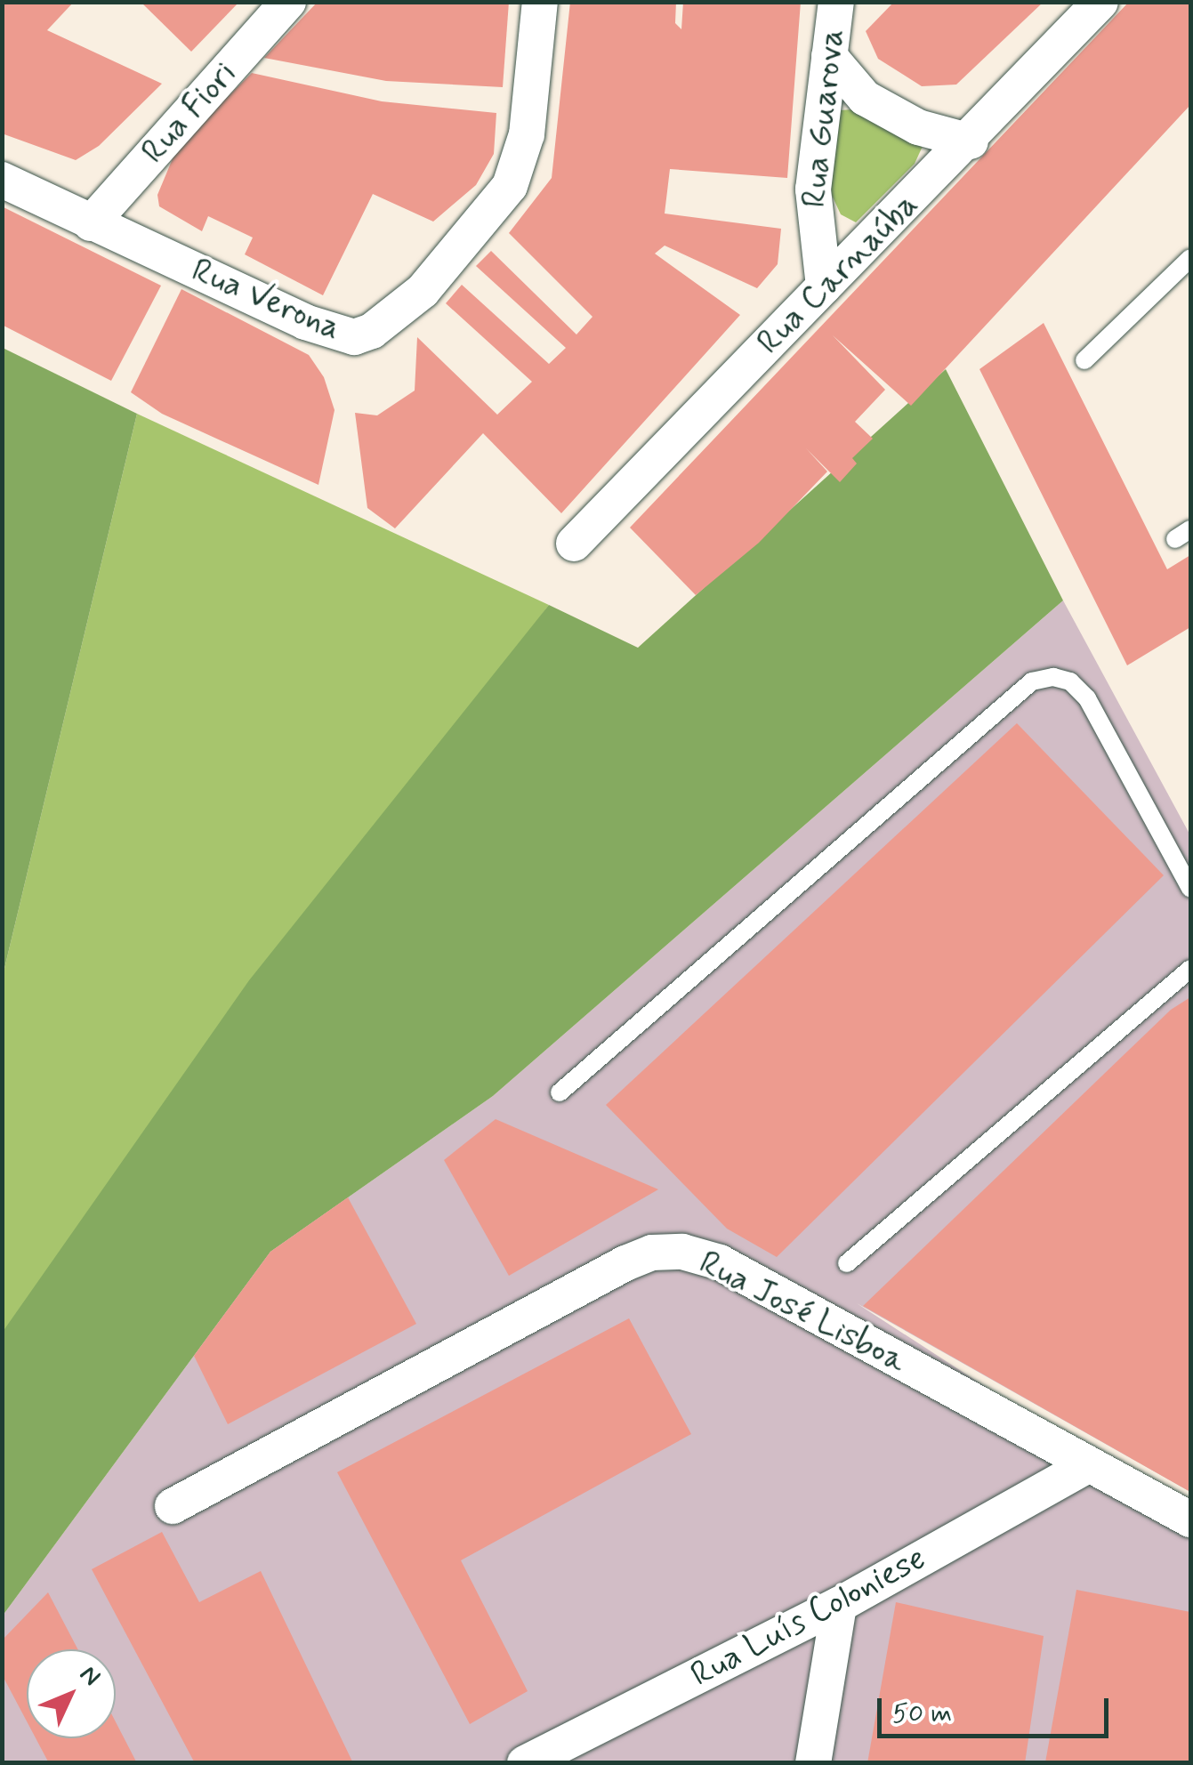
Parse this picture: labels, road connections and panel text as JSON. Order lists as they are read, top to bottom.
{
  "streets": {
    "street": [
      "Rua Fiori",
      "Rua Guarova",
      "Rua Carnaúba",
      "Rua Verona",
      "Rua José Lisboa",
      "Rua Luís Coloniese"
    ]
  },
  "crossings": [
    ["Rua Fiori", "Rua Verona"],
    ["Rua Guarova", "Rua Carnaúba"],
    ["Rua José Lisboa", "Rua Luís Coloniese"]
  ],
  "scale_bar": "50 m",
  "north": "top right"
}
